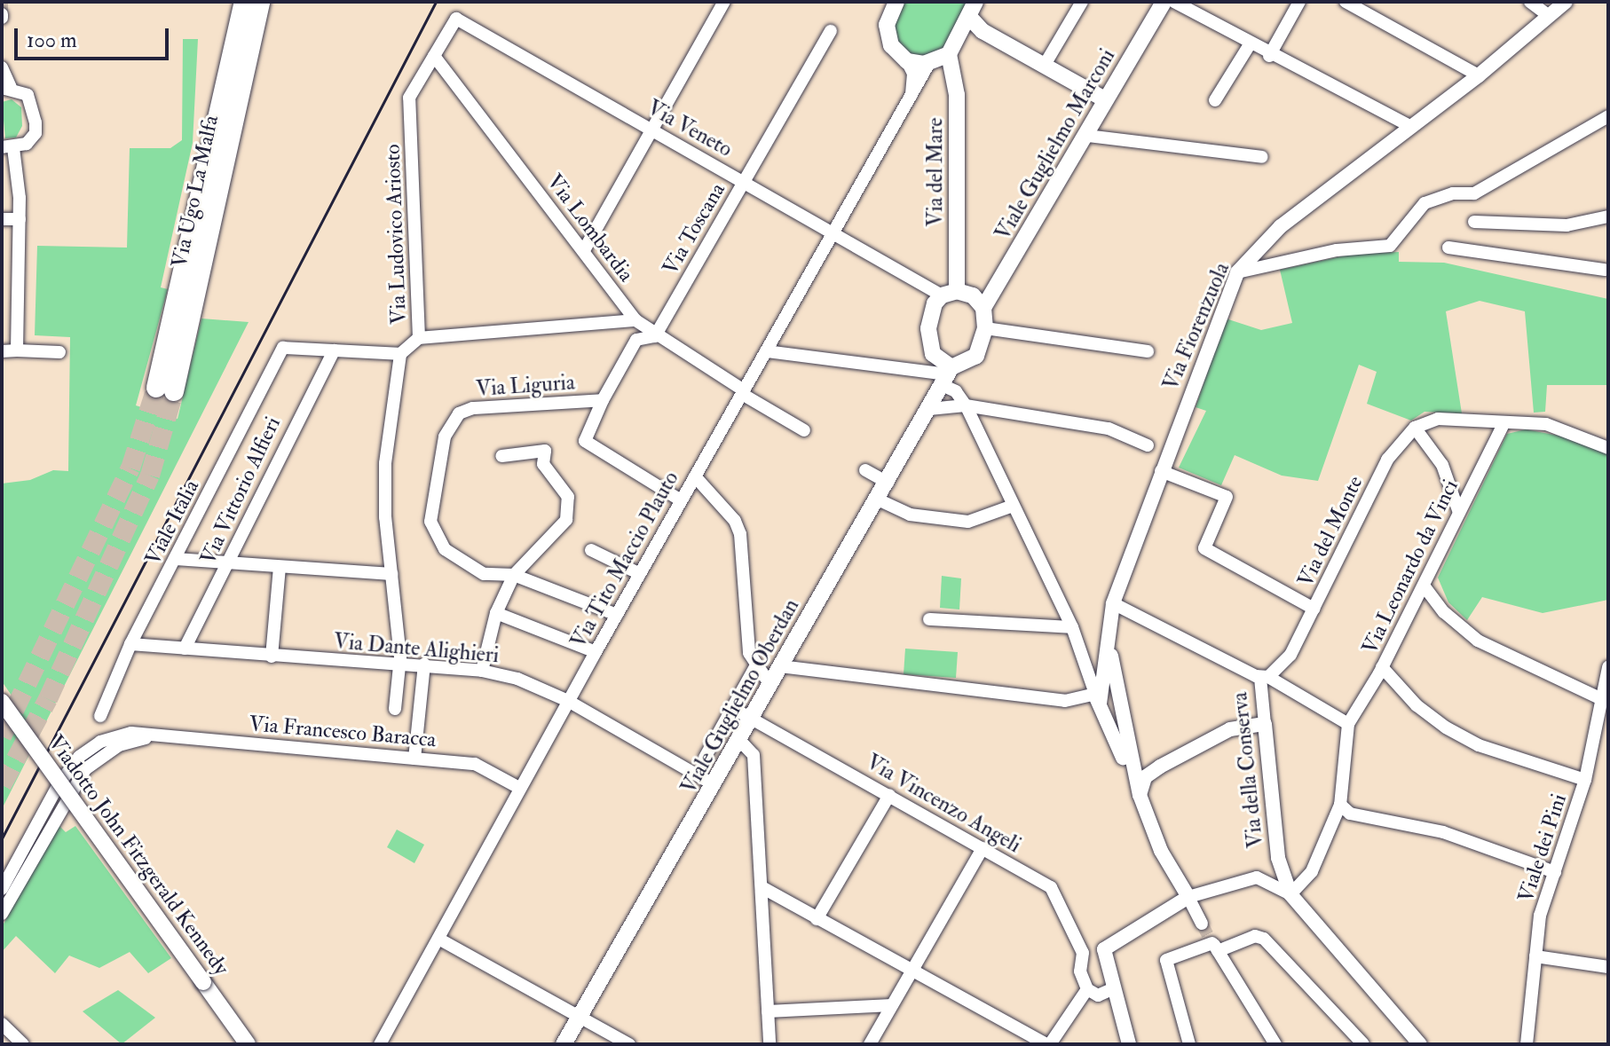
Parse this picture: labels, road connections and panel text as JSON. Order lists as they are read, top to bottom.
{
  "streets": {
    "highway": ["Via Ugo La Malfa"],
    "main road": [
      "Viale Guglielmo Marconi",
      "Via del Mare",
      "Viale Guglielmo Oberdan",
      "Viadotto John Fitzgerald Kennedy"
    ],
    "street": [
      "Via Veneto",
      "Via Lombardia",
      "Via Toscana",
      "Via Ludovico Ariosto",
      "Via Fiorenzuola",
      "Via Liguria",
      "Via Vittorio Alfieri",
      "Viale Italia",
      "Via del Monte",
      "Via Tito Maccio Plauto",
      "Via Leonardo da Vinci",
      "Via Dante Alighieri",
      "Via Francesco Baracca",
      "Via della Conserva",
      "Via Vincenzo Angeli",
      "Viale dei Pini"
    ]
  },
  "crossings": [
    ["Via Veneto", "Viale Guglielmo Marconi"],
    ["Via Veneto", "Via del Mare"],
    ["Via Veneto", "Via Lombardia"],
    ["Via Veneto", "Via Toscana"],
    ["Via Veneto", "Via Ludovico Ariosto"],
    ["Via Veneto", "Via Tito Maccio Plauto"],
    ["Via Veneto", "Viale Guglielmo Oberdan"],
    ["Viale Guglielmo Marconi", "Via del Mare"],
    ["Viale Guglielmo Marconi", "Viale Guglielmo Oberdan"],
    ["Via del Mare", "Viale Guglielmo Oberdan"],
    ["Via Lombardia", "Via Toscana"],
    ["Via Lombardia", "Via Ludovico Ariosto"],
    ["Via Lombardia", "Via Liguria"],
    ["Via Lombardia", "Via Tito Maccio Plauto"],
    ["Via Toscana", "Via Liguria"],
    ["Via Ludovico Ariosto", "Via Dante Alighieri"],
    ["Via Liguria", "Via Tito Maccio Plauto"],
    ["Via Vittorio Alfieri", "Viale Italia"],
    ["Via Vittorio Alfieri", "Via Dante Alighieri"],
    ["Viale Italia", "Via Dante Alighieri"],
    ["Via del Monte", "Via della Conserva"],
    ["Via Tito Maccio Plauto", "Via Dante Alighieri"],
    ["Via Tito Maccio Plauto", "Via Francesco Baracca"],
    ["Via Dante Alighieri", "Viale Guglielmo Oberdan"],
    ["Viale Guglielmo Oberdan", "Via Vincenzo Angeli"]
  ],
  "scale_bar": "100 m"
}
